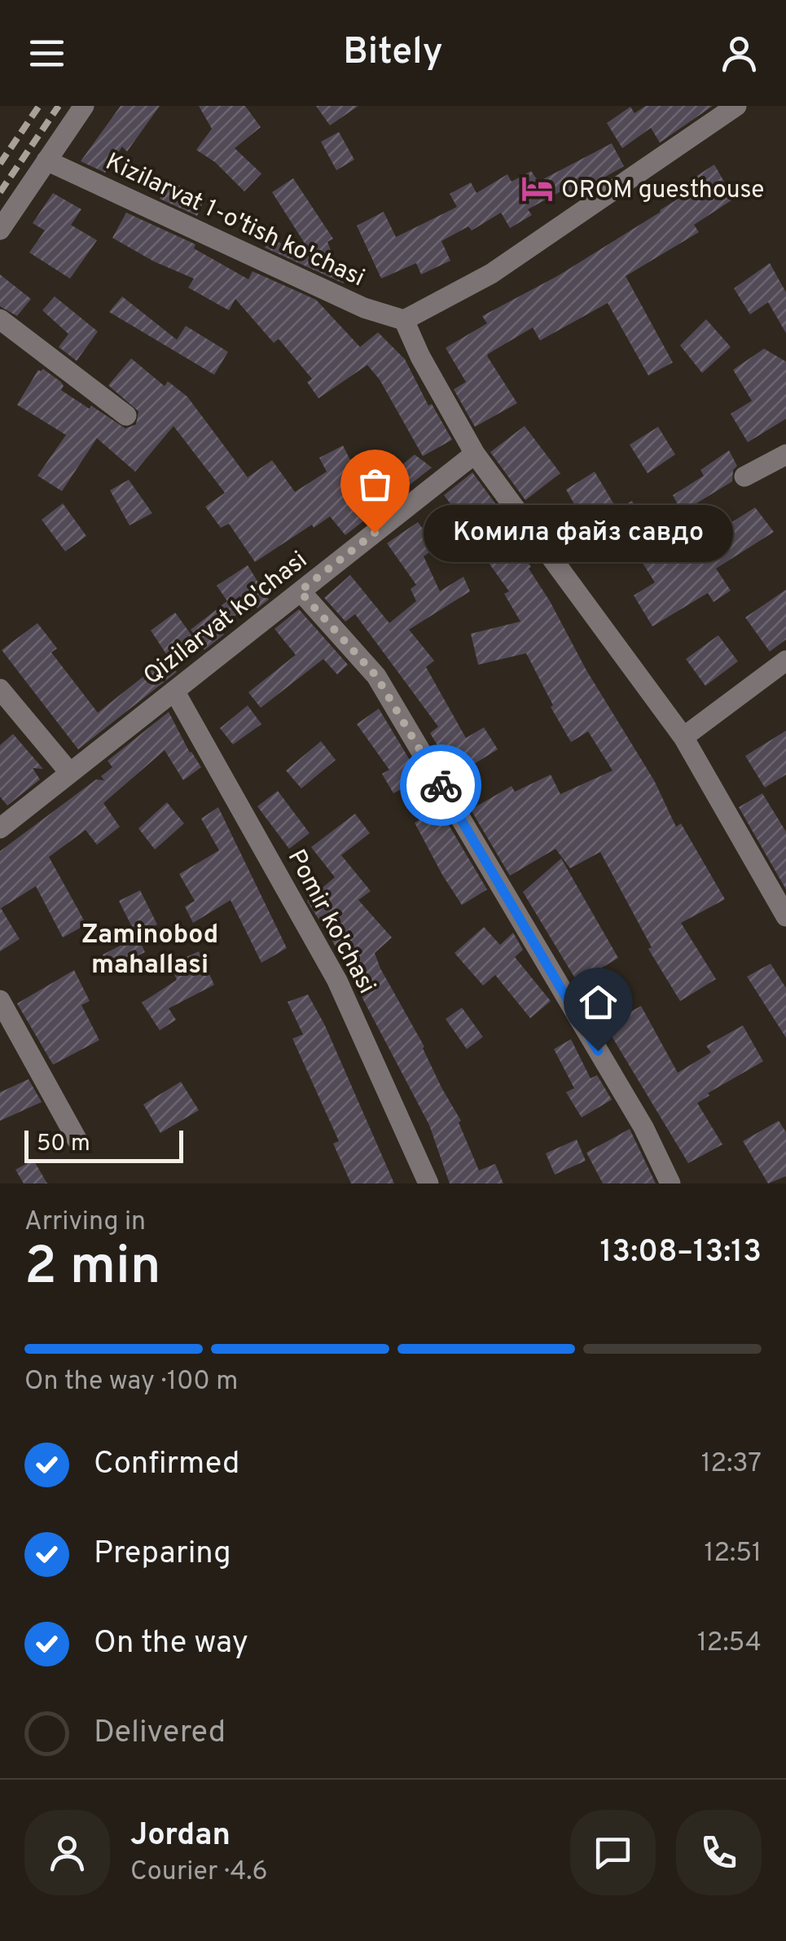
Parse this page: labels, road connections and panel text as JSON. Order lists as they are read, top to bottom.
{
  "streets": {
    "street": ["Kizilarvat 1-o'tish ko'chasi", "Qizilarvat ko'chasi", "Pomir ko'chasi"]
  },
  "crossings": [
    ["Qizilarvat ko'chasi", "Pomir ko'chasi"]
  ],
  "districts": ["Zaminobod mahallasi"],
  "places": {
    "hotel": ["OROM guesthouse"],
    "other": ["Комила файз савдо"]
  },
  "scale_bar": "50 m",
  "page": {
    "header": "Bitely",
    "bubble": "Комила файз савдо",
    "scale": "50 m",
    "heading": ["2 min", "Arriving in", "13:08–13:13"],
    "panel": ["Jordan", "Courier · 4.6"],
    "bar": "On the way · 100 m",
    "list": [
      ["Confirmed", "12:37"],
      ["Preparing", "12:51"],
      ["On the way", "12:54"],
      "Delivered"
    ]
  }
}
